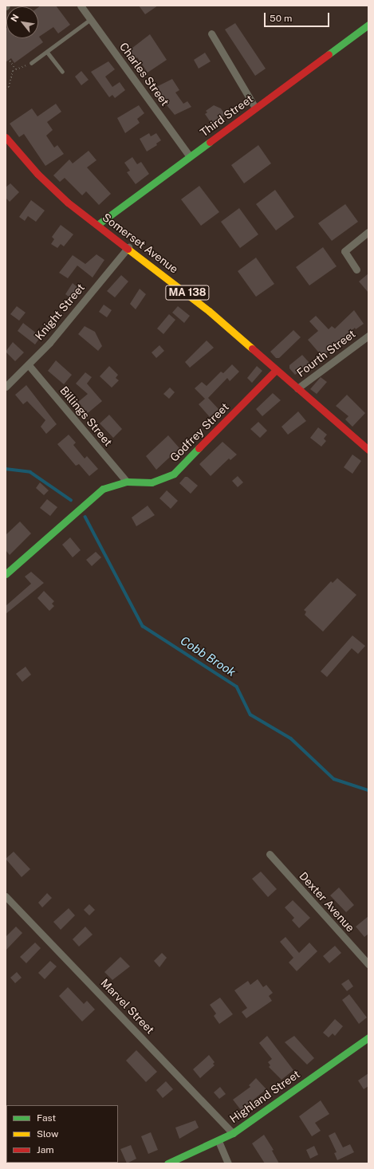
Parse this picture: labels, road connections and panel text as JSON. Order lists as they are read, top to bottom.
{
  "streets": {
    "street": [
      "Charles Street",
      "Third Street",
      "Somerset Avenue",
      "MA 138",
      "Knight Street",
      "Fourth Street",
      "Billings Street",
      "Godfrey Street",
      "Dexter Avenue",
      "Marvel Street",
      "Highland Street"
    ]
  },
  "crossings": [
    ["Charles Street", "Third Street"],
    ["Third Street", "Somerset Avenue"],
    ["Somerset Avenue", "Knight Street"],
    ["Somerset Avenue", "Fourth Street"],
    ["Somerset Avenue", "Godfrey Street"],
    ["Knight Street", "Billings Street"],
    ["Billings Street", "Godfrey Street"],
    ["Marvel Street", "Highland Street"]
  ],
  "water": ["Cobb Brook"],
  "legend": ["Fast", "Slow", "Jam"],
  "scale_bar": "50 m",
  "north": "top left"
}
